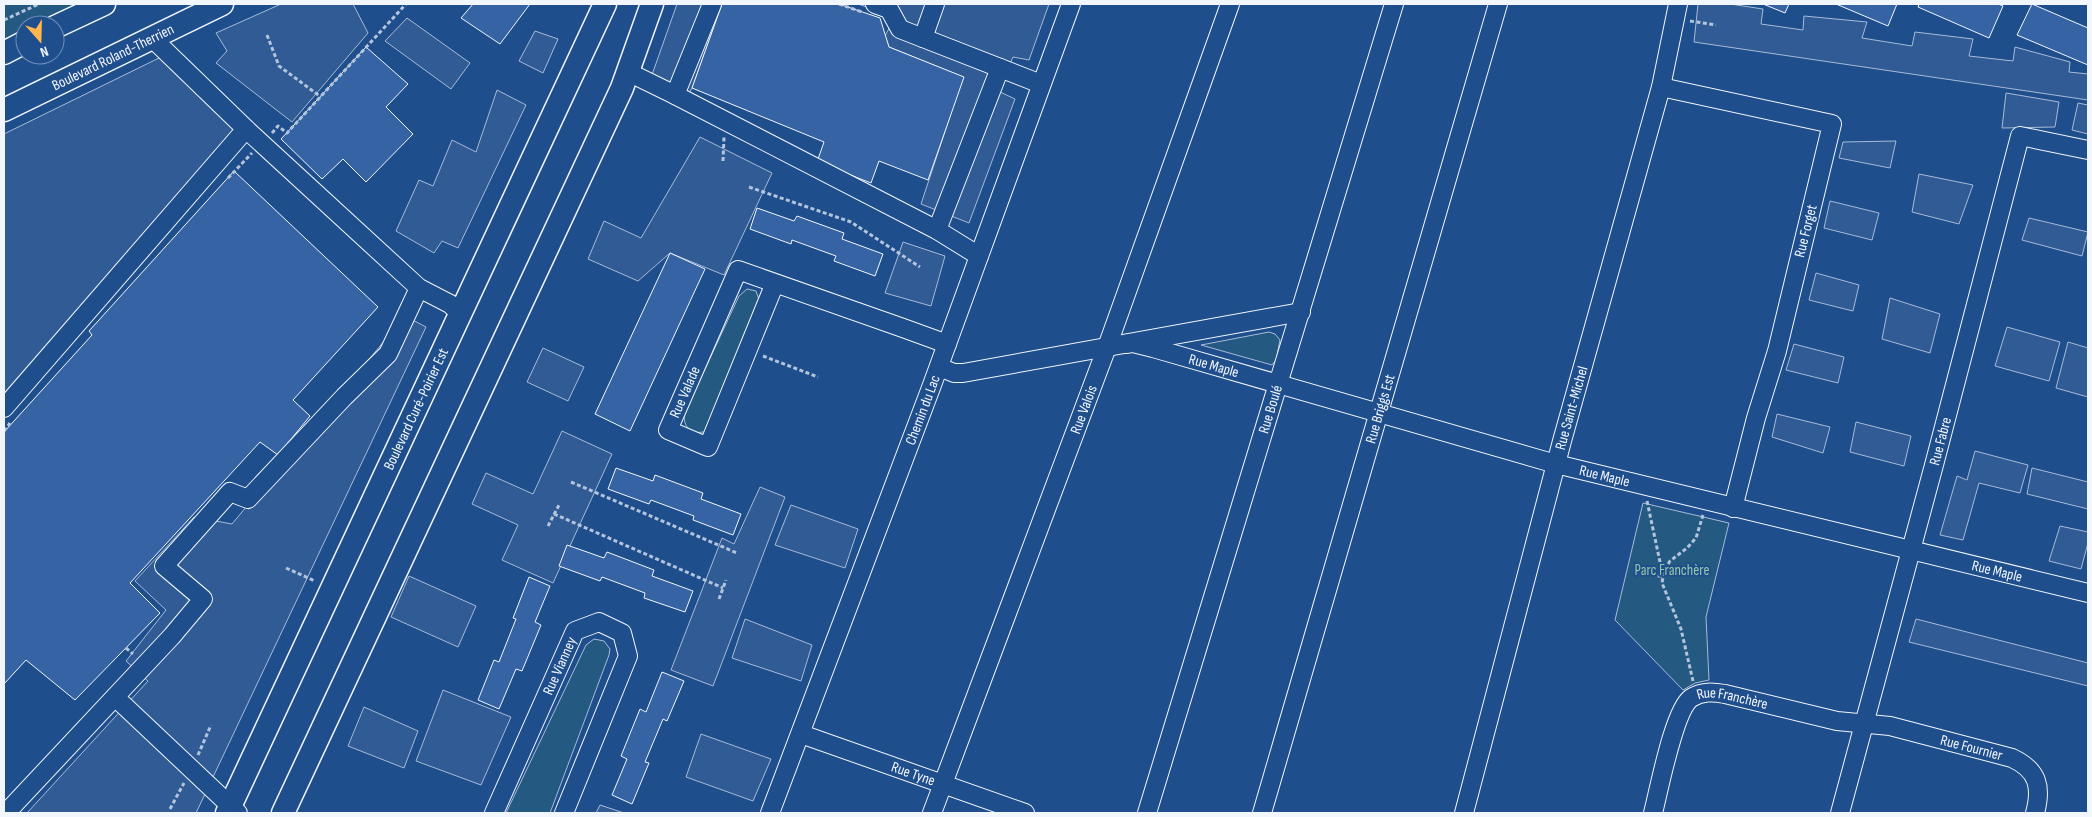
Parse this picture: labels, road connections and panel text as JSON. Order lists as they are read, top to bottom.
{
  "streets": {
    "main road": ["Boulevard Roland-Therrien", "Boulevard Curé-Poirier Est"],
    "street": [
      "Rue Forget",
      "Rue Maple",
      "Rue Valade",
      "Rue Briggs Est",
      "Rue Saint-Michel",
      "Chemin du Lac",
      "Rue Valois",
      "Rue Boulé",
      "Rue Fabre",
      "Rue Vianney",
      "Rue Franchère",
      "Rue Fournier",
      "Rue Tyne"
    ]
  },
  "crossings": [
    ["Rue Forget", "Rue Maple"],
    ["Rue Forget", "Rue Saint-Michel"],
    ["Rue Maple", "Rue Briggs Est"],
    ["Rue Maple", "Rue Saint-Michel"],
    ["Rue Maple", "Chemin du Lac"],
    ["Rue Maple", "Rue Valois"],
    ["Rue Maple", "Rue Boulé"],
    ["Rue Maple", "Rue Fabre"],
    ["Rue Valade", "Chemin du Lac"],
    ["Chemin du Lac", "Rue Tyne"],
    ["Rue Valois", "Rue Tyne"],
    ["Rue Fabre", "Rue Franchère"],
    ["Rue Fabre", "Rue Fournier"],
    ["Rue Franchère", "Rue Fournier"]
  ],
  "parks": ["Parc Franchère"],
  "north": "bottom"
}
